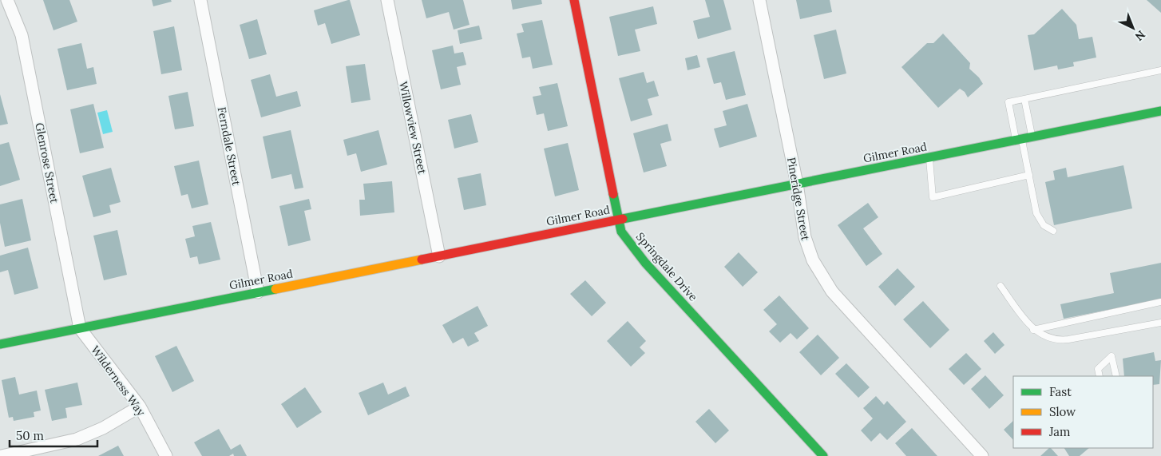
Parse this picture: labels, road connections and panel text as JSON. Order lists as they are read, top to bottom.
{
  "streets": {
    "main road": ["Gilmer Road", "Springdale Drive"],
    "street": [
      "Willowview Street",
      "Ferndale Street",
      "Glenrose Street",
      "Pineridge Street",
      "Wilderness Way"
    ]
  },
  "crossings": [
    ["Willowview Street", "Gilmer Road"],
    ["Ferndale Street", "Gilmer Road"],
    ["Gilmer Road", "Glenrose Street"],
    ["Gilmer Road", "Pineridge Street"],
    ["Gilmer Road", "Springdale Drive"],
    ["Gilmer Road", "Wilderness Way"],
    ["Glenrose Street", "Wilderness Way"]
  ],
  "legend": ["Fast", "Slow", "Jam"],
  "scale_bar": "50 m",
  "north": "bottom right"
}
